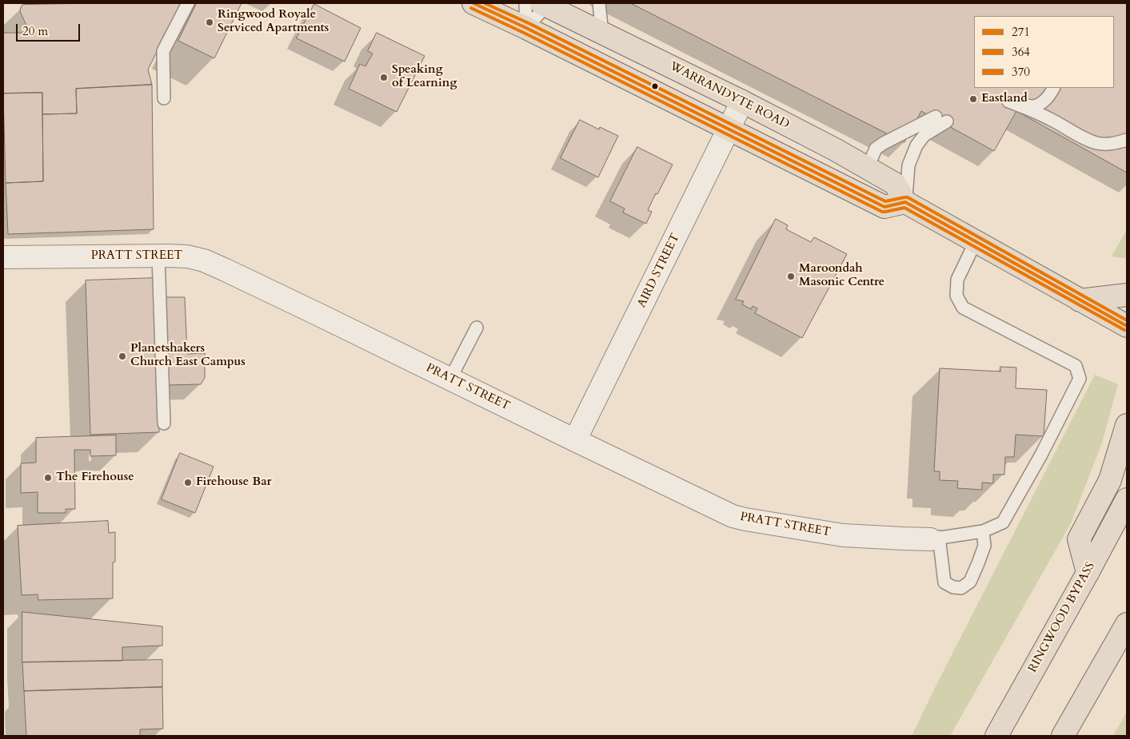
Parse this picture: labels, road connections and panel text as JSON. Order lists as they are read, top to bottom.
{
  "streets": {
    "main road": ["WARRANDYTE ROAD", "RINGWOOD BYPASS"],
    "street": ["PRATT STREET", "AIRD STREET"]
  },
  "crossings": [
    ["WARRANDYTE ROAD", "AIRD STREET"],
    ["PRATT STREET", "AIRD STREET"]
  ],
  "places": [
    "Ringwood Royale Serviced Apartments",
    "Speaking of Learning",
    "Eastland",
    "Maroondah Masonic Centre",
    "Planetshakers Church East Campus",
    "The Firehouse",
    "Firehouse Bar"
  ],
  "lines": ["transit line 271", "transit line 370", "transit line 364"],
  "legend": ["271", "364", "370"],
  "scale_bar": "20 m"
}
